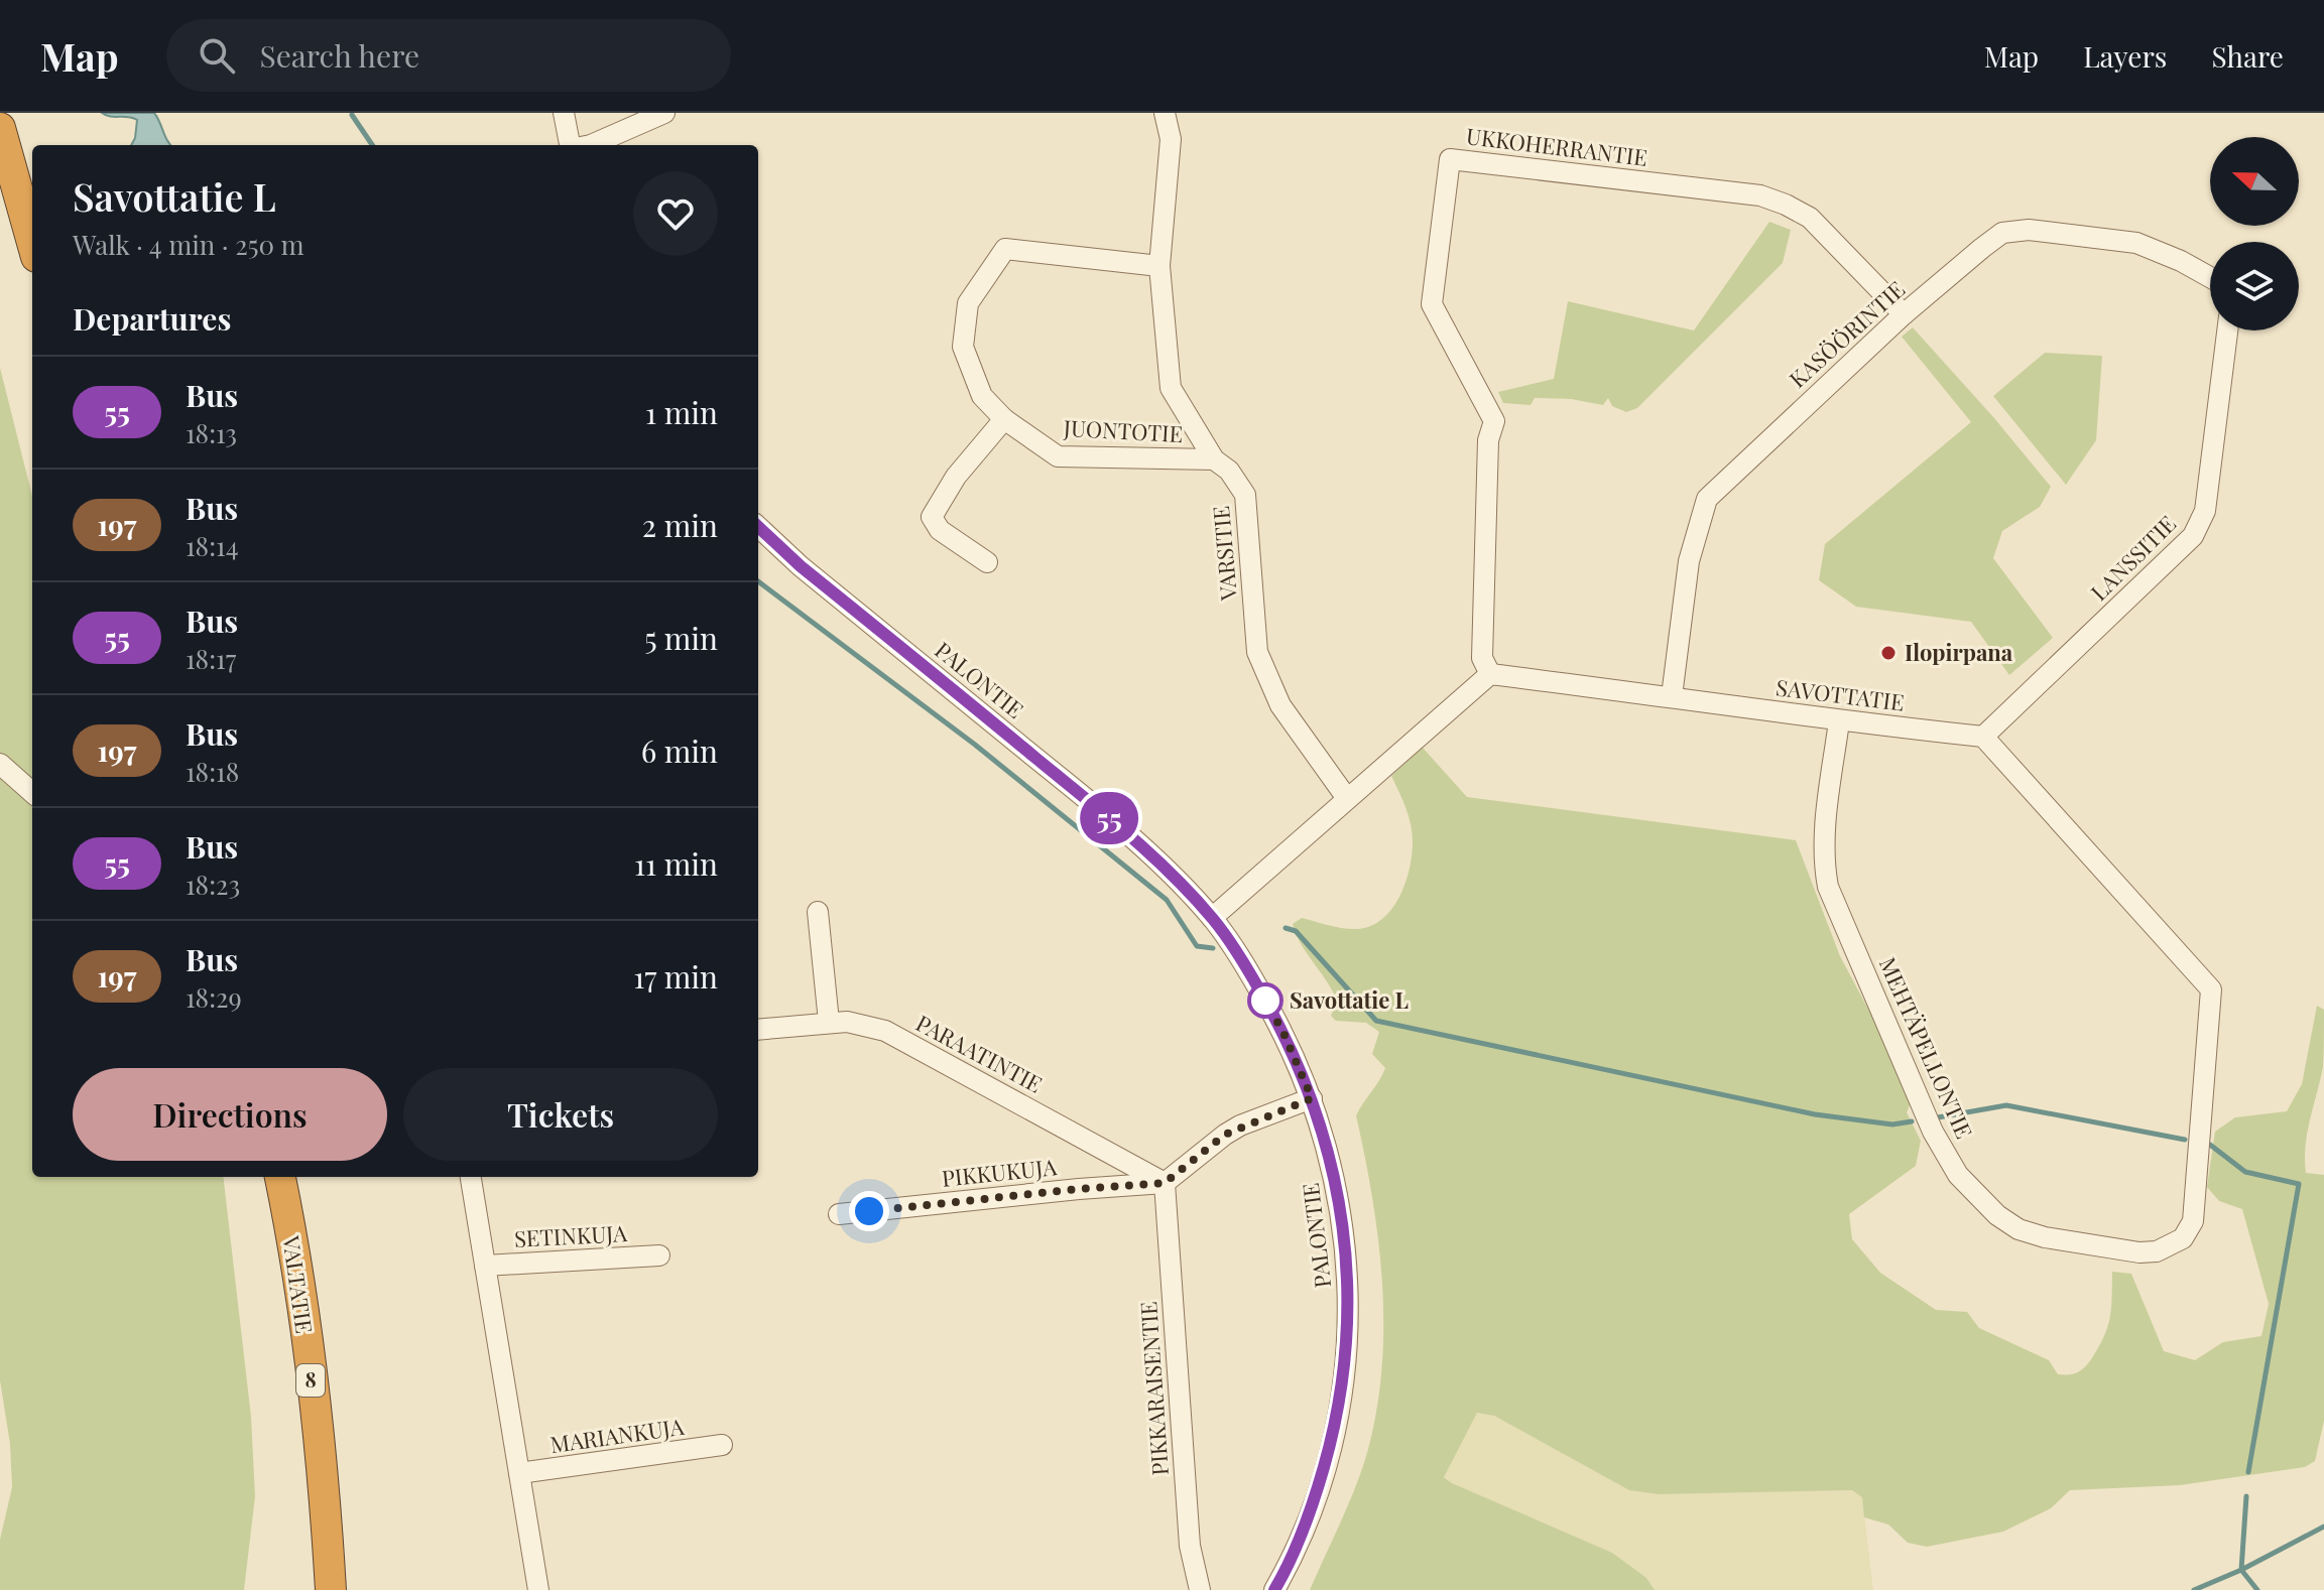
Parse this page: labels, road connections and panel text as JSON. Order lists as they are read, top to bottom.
{
  "streets": {
    "highway": ["VALTATIE", "8"],
    "street": [
      "UKKOHERRANTIE",
      "KASÖÖRINTIE",
      "JUONTOTIE",
      "VARSITIE",
      "LANSSITIE",
      "PALONTIE",
      "SAVOTTATIE",
      "MEHTÄPELLONTIE",
      "PARAATINTIE",
      "PIKKUKUJA",
      "SETINKUJA",
      "PIKKARAISENTIE",
      "MARIANKUJA"
    ]
  },
  "crossings": [
    ["UKKOHERRANTIE", "KASÖÖRINTIE"],
    ["UKKOHERRANTIE", "SAVOTTATIE"],
    ["KASÖÖRINTIE", "SAVOTTATIE"],
    ["JUONTOTIE", "VARSITIE"],
    ["LANSSITIE", "SAVOTTATIE"],
    ["LANSSITIE", "MEHTÄPELLONTIE"],
    ["SAVOTTATIE", "MEHTÄPELLONTIE"],
    ["PARAATINTIE", "PIKKUKUJA"],
    ["PARAATINTIE", "PIKKARAISENTIE"],
    ["PIKKUKUJA", "PIKKARAISENTIE"]
  ],
  "places": ["Ilopirpana", "Savottatie L"],
  "lines": ["bus line 55"],
  "north": "left",
  "page": {
    "header": "Map",
    "search": "Search here",
    "nav": ["Map", "Layers", "Share"],
    "on_map": "55",
    "heading": [
      ["Savottatie L", "Walk · 4 min · 250 m"],
      "Departures"
    ],
    "list": [
      {
        "mark": "55",
        "name": "Bus",
        "note": "18:13",
        "value": "1 min"
      },
      {
        "mark": "197",
        "name": "Bus",
        "note": "18:14",
        "value": "2 min"
      },
      {
        "mark": "55",
        "name": "Bus",
        "note": "18:17",
        "value": "5 min"
      },
      {
        "mark": "197",
        "name": "Bus",
        "note": "18:18",
        "value": "6 min"
      },
      {
        "mark": "55",
        "name": "Bus",
        "note": "18:23",
        "value": "11 min"
      },
      {
        "mark": "197",
        "name": "Bus",
        "note": "18:29",
        "value": "17 min"
      }
    ],
    "buttons": ["Directions", "Tickets"]
  }
}
